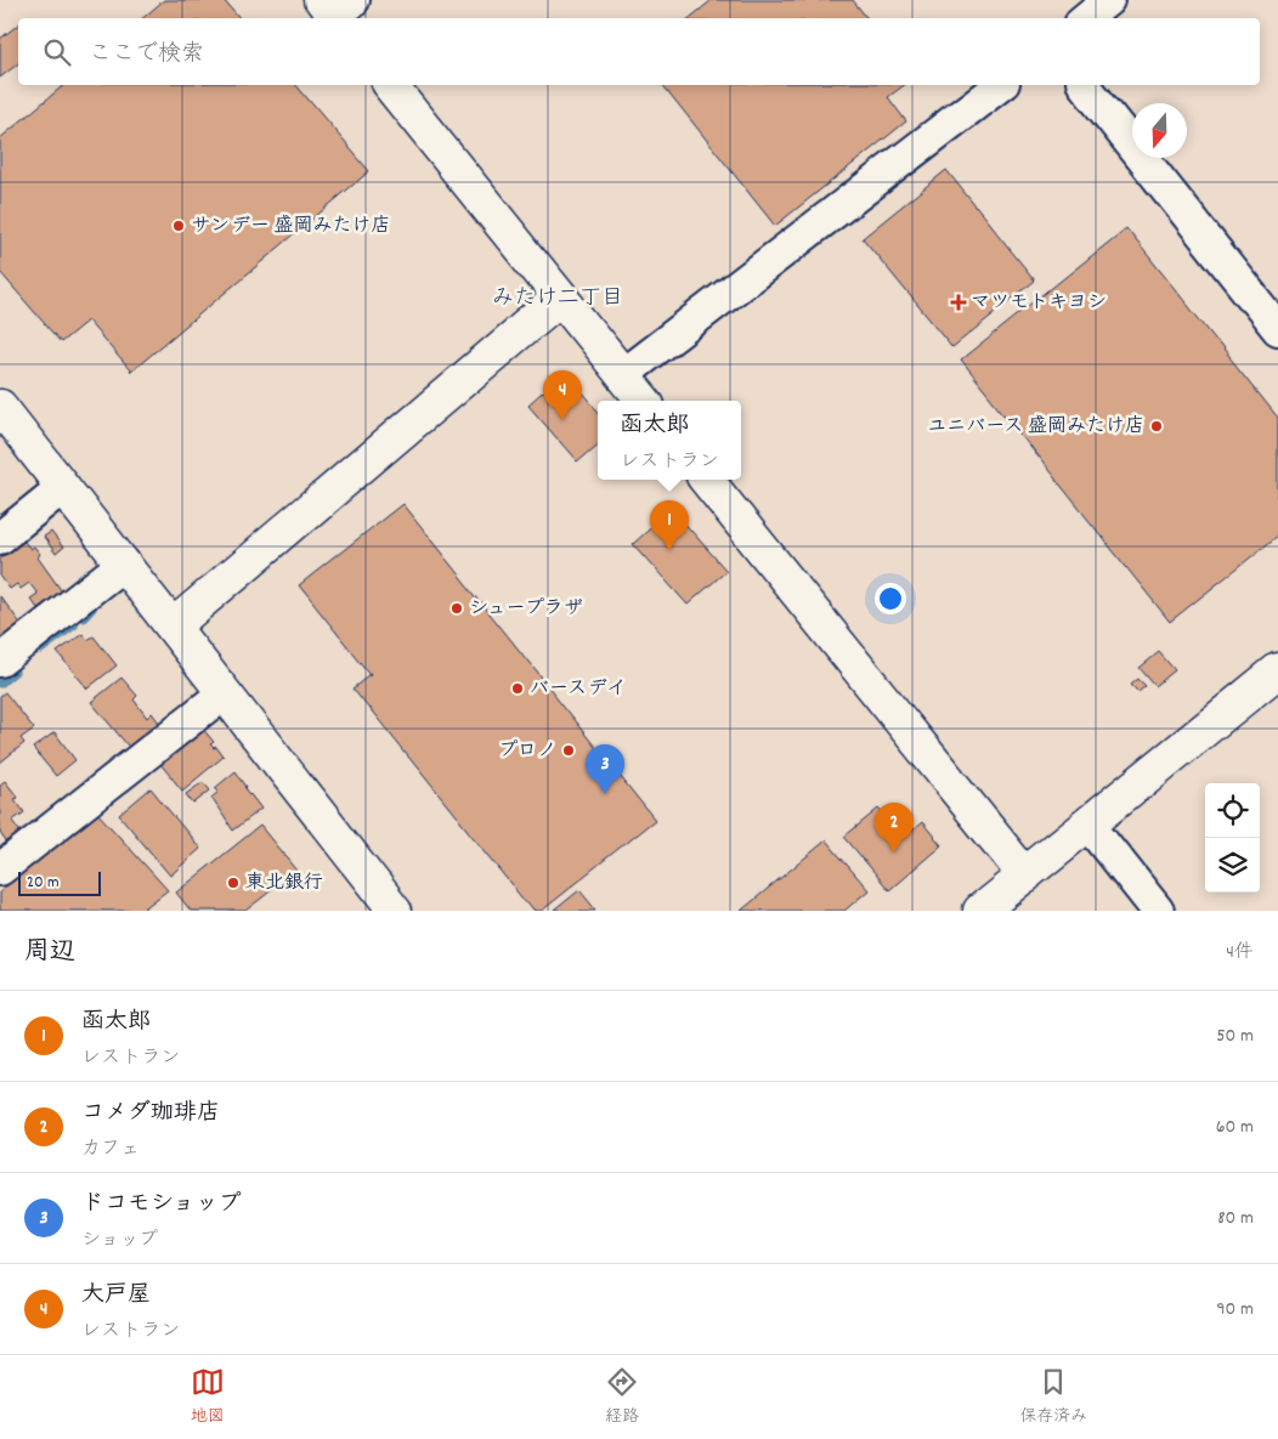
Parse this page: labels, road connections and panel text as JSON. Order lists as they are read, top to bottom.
{
  "districts": ["みたけ二丁目"],
  "places": {
    "other": [
      "サンデー 盛岡みたけ店",
      "ユニバース 盛岡みたけ店",
      "シュープラザ",
      "バースデイ",
      "プロノ",
      "東北銀行"
    ],
    "health": ["マツモトキヨシ"]
  },
  "scale_bar": "20 m",
  "north": "bottom",
  "page": {
    "search": "ここで検索",
    "pins": [
      "4",
      "1",
      "3",
      "2"
    ],
    "popup": ["函太郎", "レストラン"],
    "scale": "20 m",
    "heading": ["周辺", "4件"],
    "list": [
      {
        "mark": "1",
        "name": "函太郎",
        "note": "レストラン",
        "value": "50 m"
      },
      {
        "mark": "2",
        "name": "コメダ珈琲店",
        "note": "カフェ",
        "value": "60 m"
      },
      {
        "mark": "3",
        "name": "ドコモショップ",
        "note": "ショップ",
        "value": "80 m"
      },
      {
        "mark": "4",
        "name": "大戸屋",
        "note": "レストラン",
        "value": "90 m"
      }
    ],
    "nav": ["地図", "経路", "保存済み"]
  }
}
